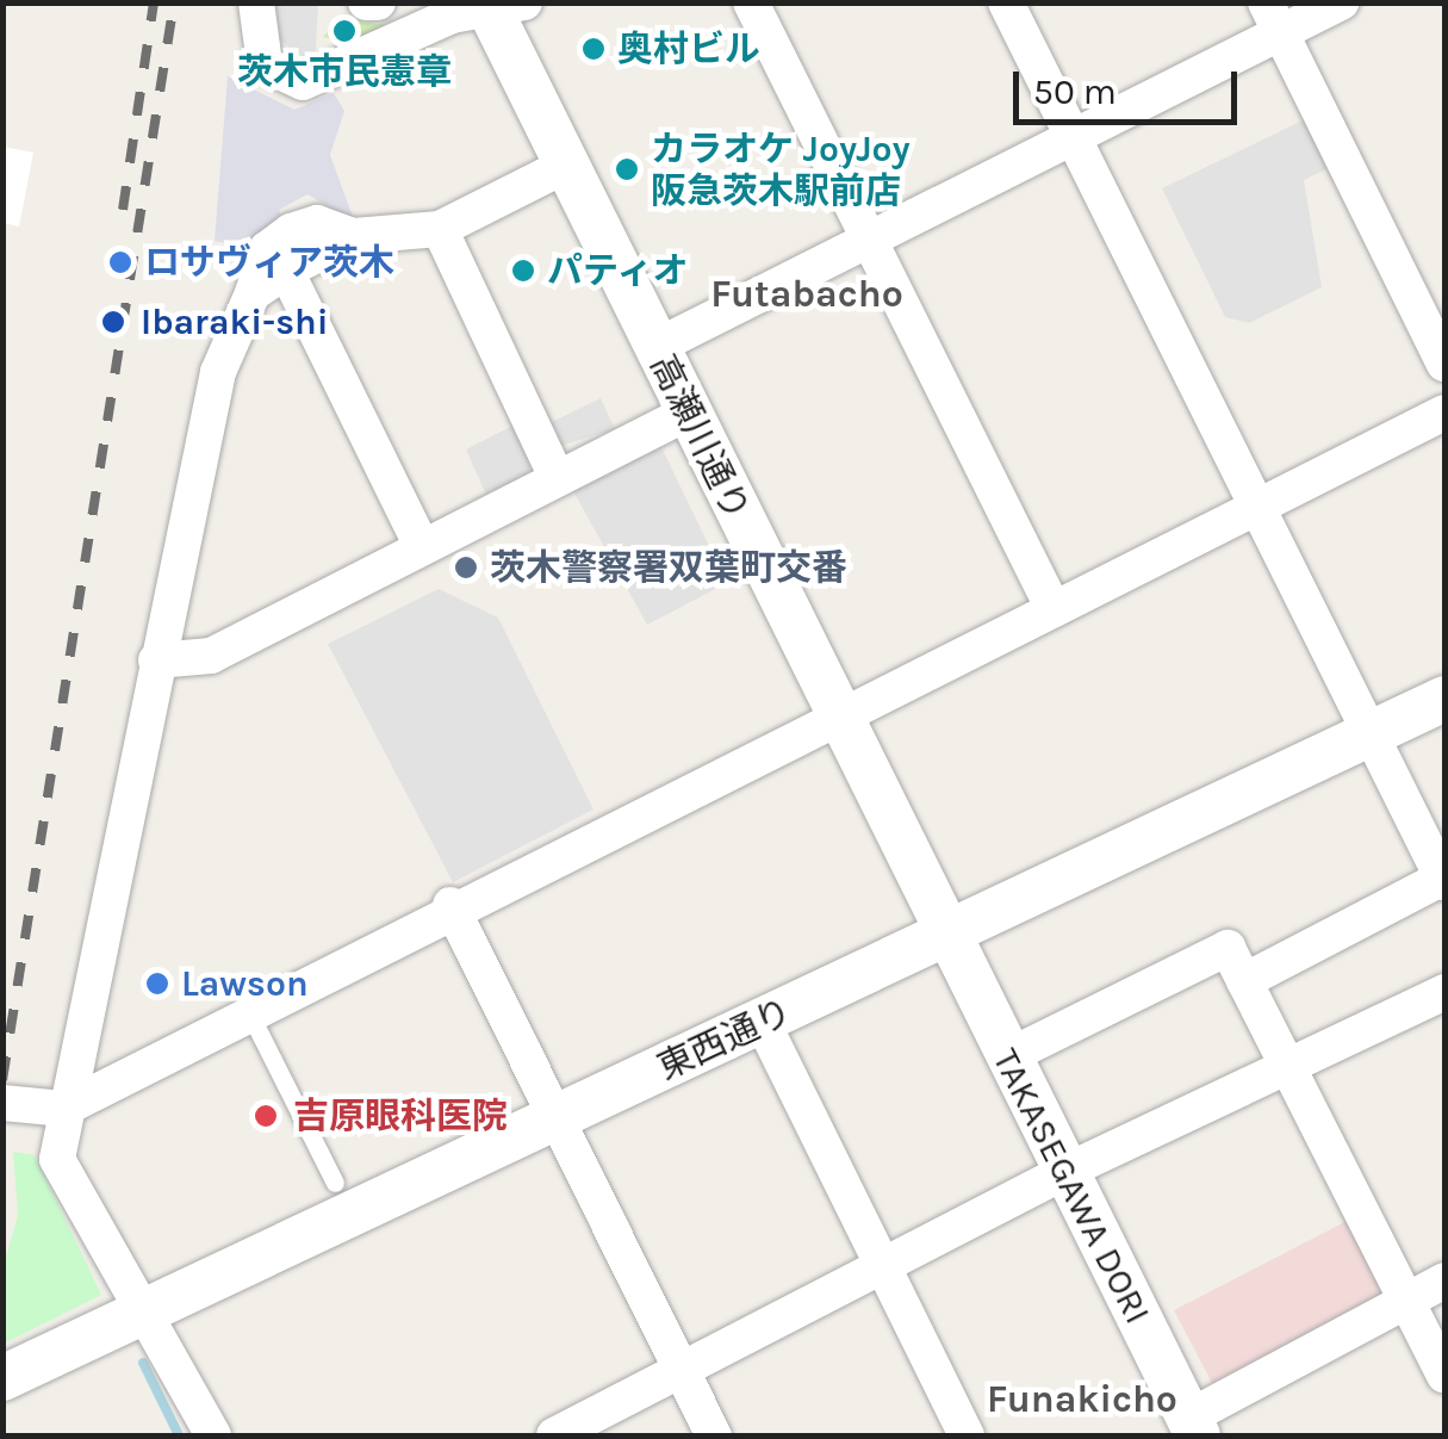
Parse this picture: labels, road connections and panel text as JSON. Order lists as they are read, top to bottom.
{
  "streets": {
    "street": ["高瀬川通り", "東西通り", "TAKASEGAWA DORI"]
  },
  "crossings": [
    ["高瀬川通り", "東西通り"],
    ["高瀬川通り", "TAKASEGAWA DORI"],
    ["東西通り", "TAKASEGAWA DORI"]
  ],
  "districts": ["Futabacho", "Funakicho"],
  "places": [
    "茨木市民憲章",
    "奥村ビル",
    "カラオケ JoyJoy 阪急茨木駅前店",
    "ロサヴィア茨木",
    "パティオ",
    "Ibaraki-shi",
    "茨木警察署双葉町交番",
    "Lawson",
    "吉原眼科医院"
  ],
  "scale_bar": "50 m"
}
